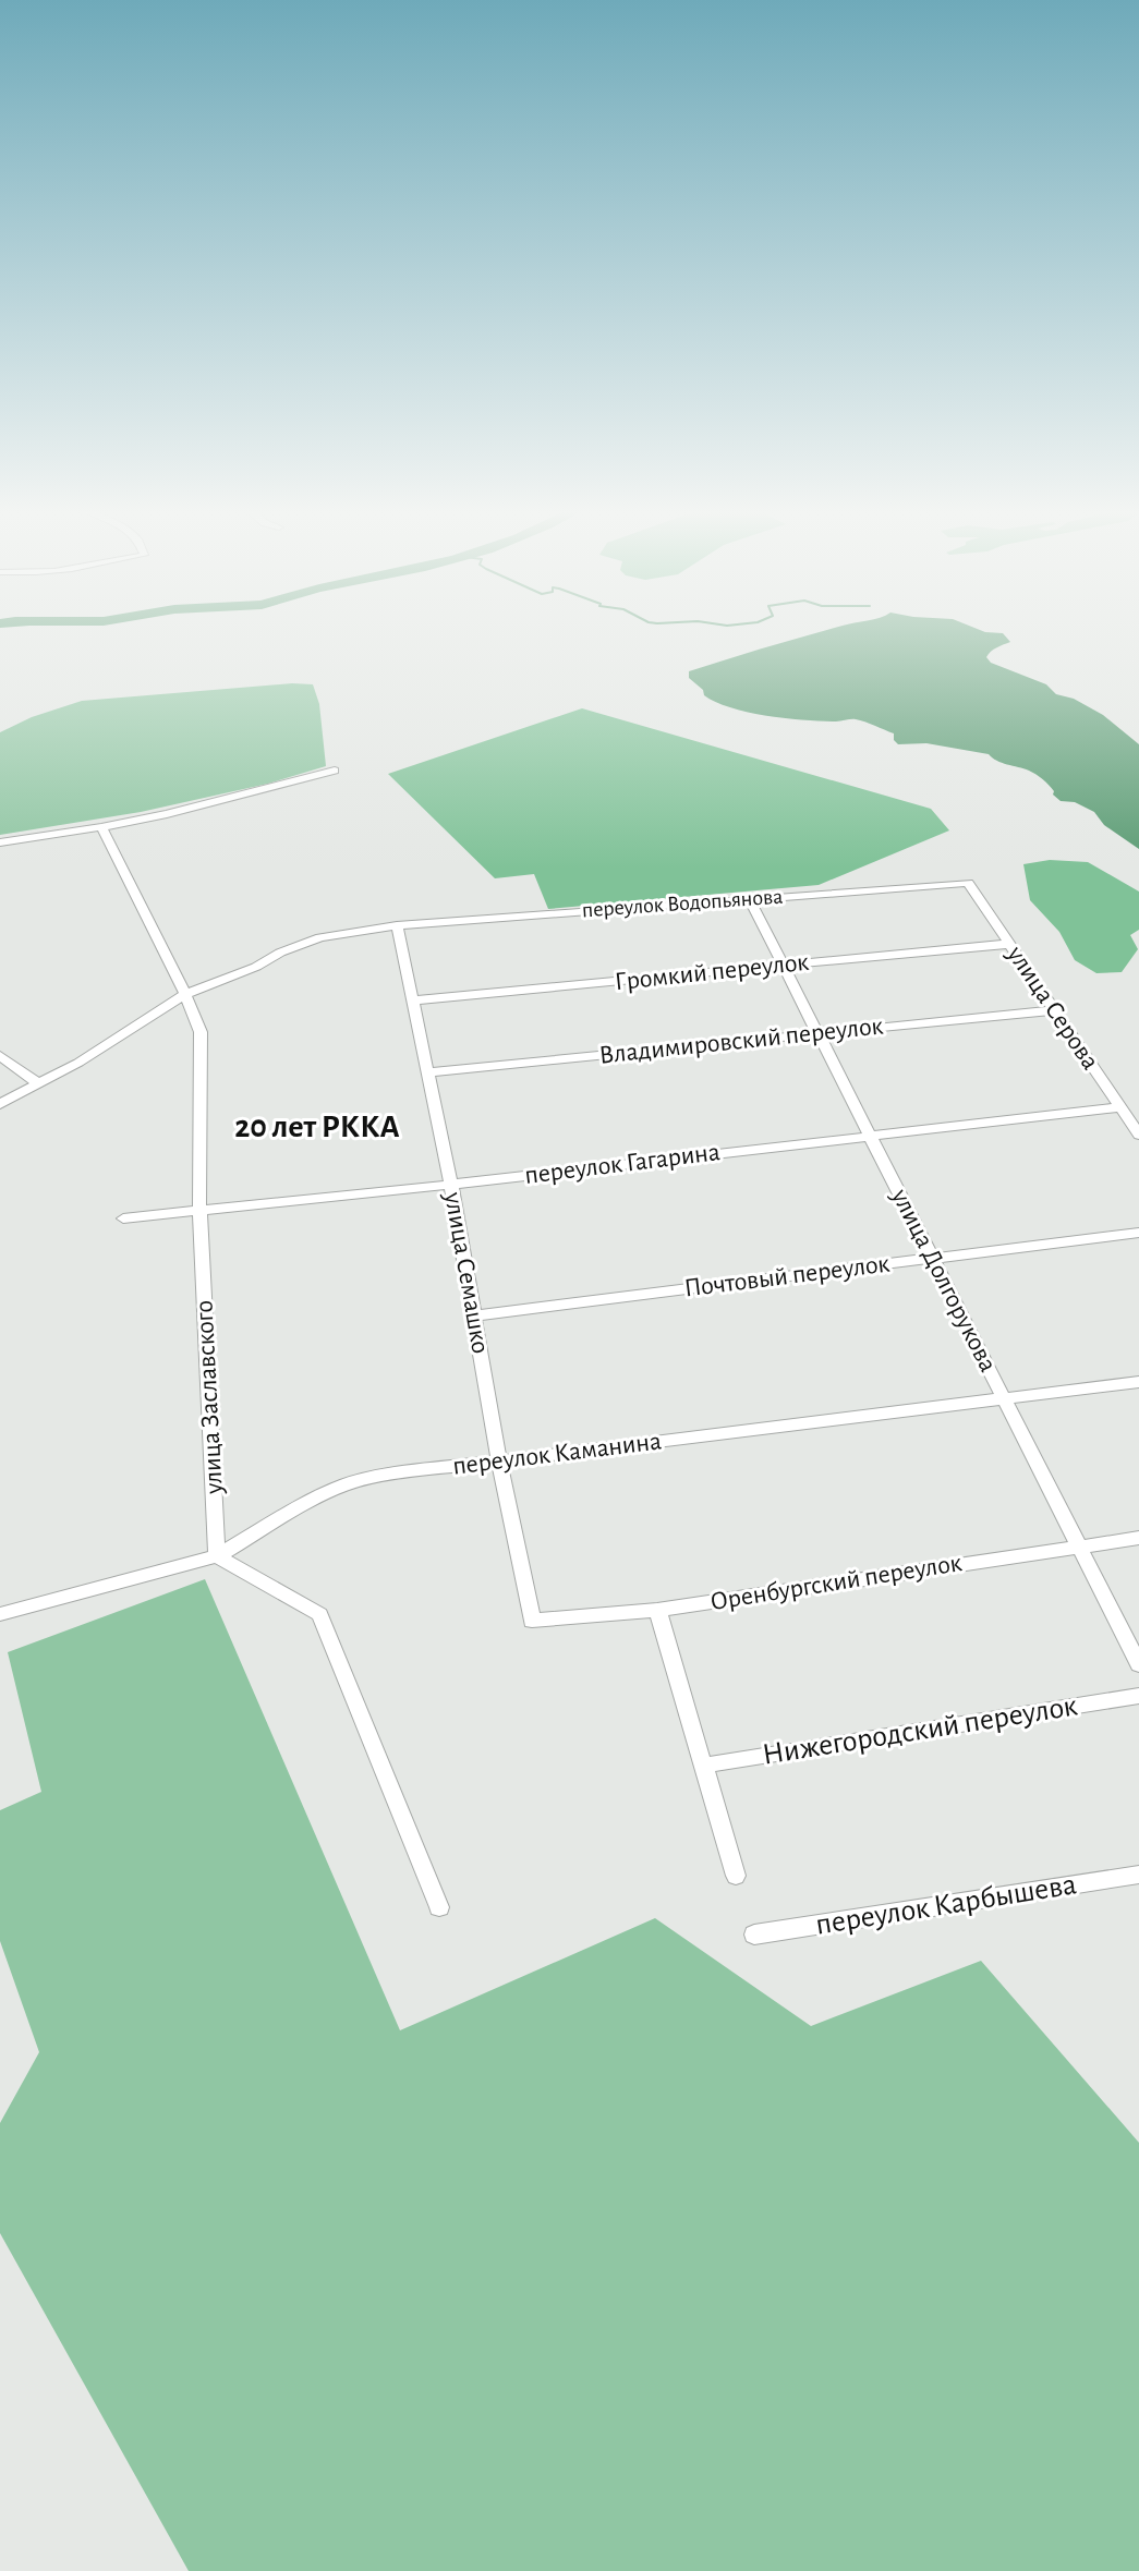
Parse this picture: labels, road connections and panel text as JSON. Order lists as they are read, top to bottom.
{
  "streets": {
    "street": [
      "переулок Водопьянова",
      "Громкий переулок",
      "улица Серова",
      "Владимировский переулок",
      "переулок Гагарина",
      "улица Семашко",
      "Почтовый переулок",
      "улица Долгорукова",
      "улица Заславского",
      "переулок Каманина",
      "Оренбургский переулок",
      "Нижегородский переулок",
      "переулок Карбышева"
    ]
  },
  "crossings": [
    ["переулок Водопьянова", "улица Серова"],
    ["переулок Водопьянова", "улица Семашко"],
    ["переулок Водопьянова", "улица Долгорукова"],
    ["переулок Водопьянова", "улица Заславского"],
    ["Громкий переулок", "улица Серова"],
    ["Громкий переулок", "улица Семашко"],
    ["Громкий переулок", "улица Долгорукова"],
    ["улица Серова", "Владимировский переулок"],
    ["улица Серова", "переулок Гагарина"],
    ["Владимировский переулок", "улица Семашко"],
    ["Владимировский переулок", "улица Долгорукова"],
    ["переулок Гагарина", "улица Семашко"],
    ["переулок Гагарина", "улица Долгорукова"],
    ["переулок Гагарина", "улица Заславского"],
    ["улица Семашко", "Почтовый переулок"],
    ["улица Семашко", "переулок Каманина"],
    ["улица Семашко", "Оренбургский переулок"],
    ["Почтовый переулок", "улица Долгорукова"],
    ["улица Долгорукова", "переулок Каманина"],
    ["улица Долгорукова", "Оренбургский переулок"],
    ["улица Заславского", "переулок Каманина"]
  ],
  "districts": ["20 лет РККА"]
}
